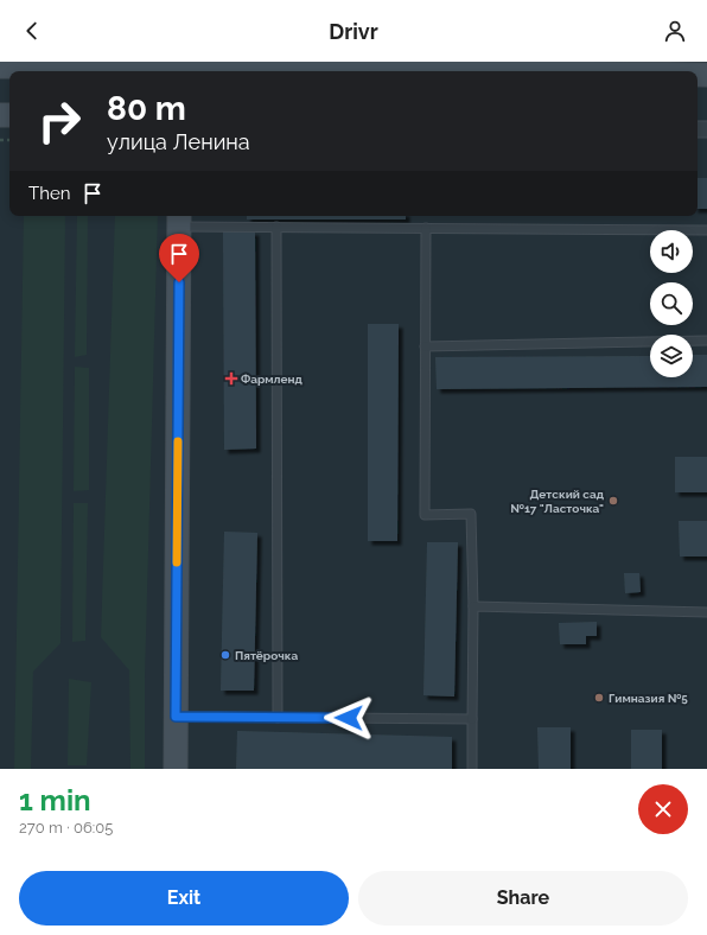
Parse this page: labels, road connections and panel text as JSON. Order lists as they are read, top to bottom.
{
  "places": {
    "health": ["Фармленд"],
    "other": ["Детский сад №17 \"Ласточка\"", "Пятёрочка", "Гимназия №5"]
  },
  "page": {
    "header": "Drivr",
    "turn": ["80 m", "улица Ленина"],
    "then": "Then",
    "heading": ["1 min", "270 m · 06:05"],
    "buttons": ["Exit", "Share"]
  }
}
